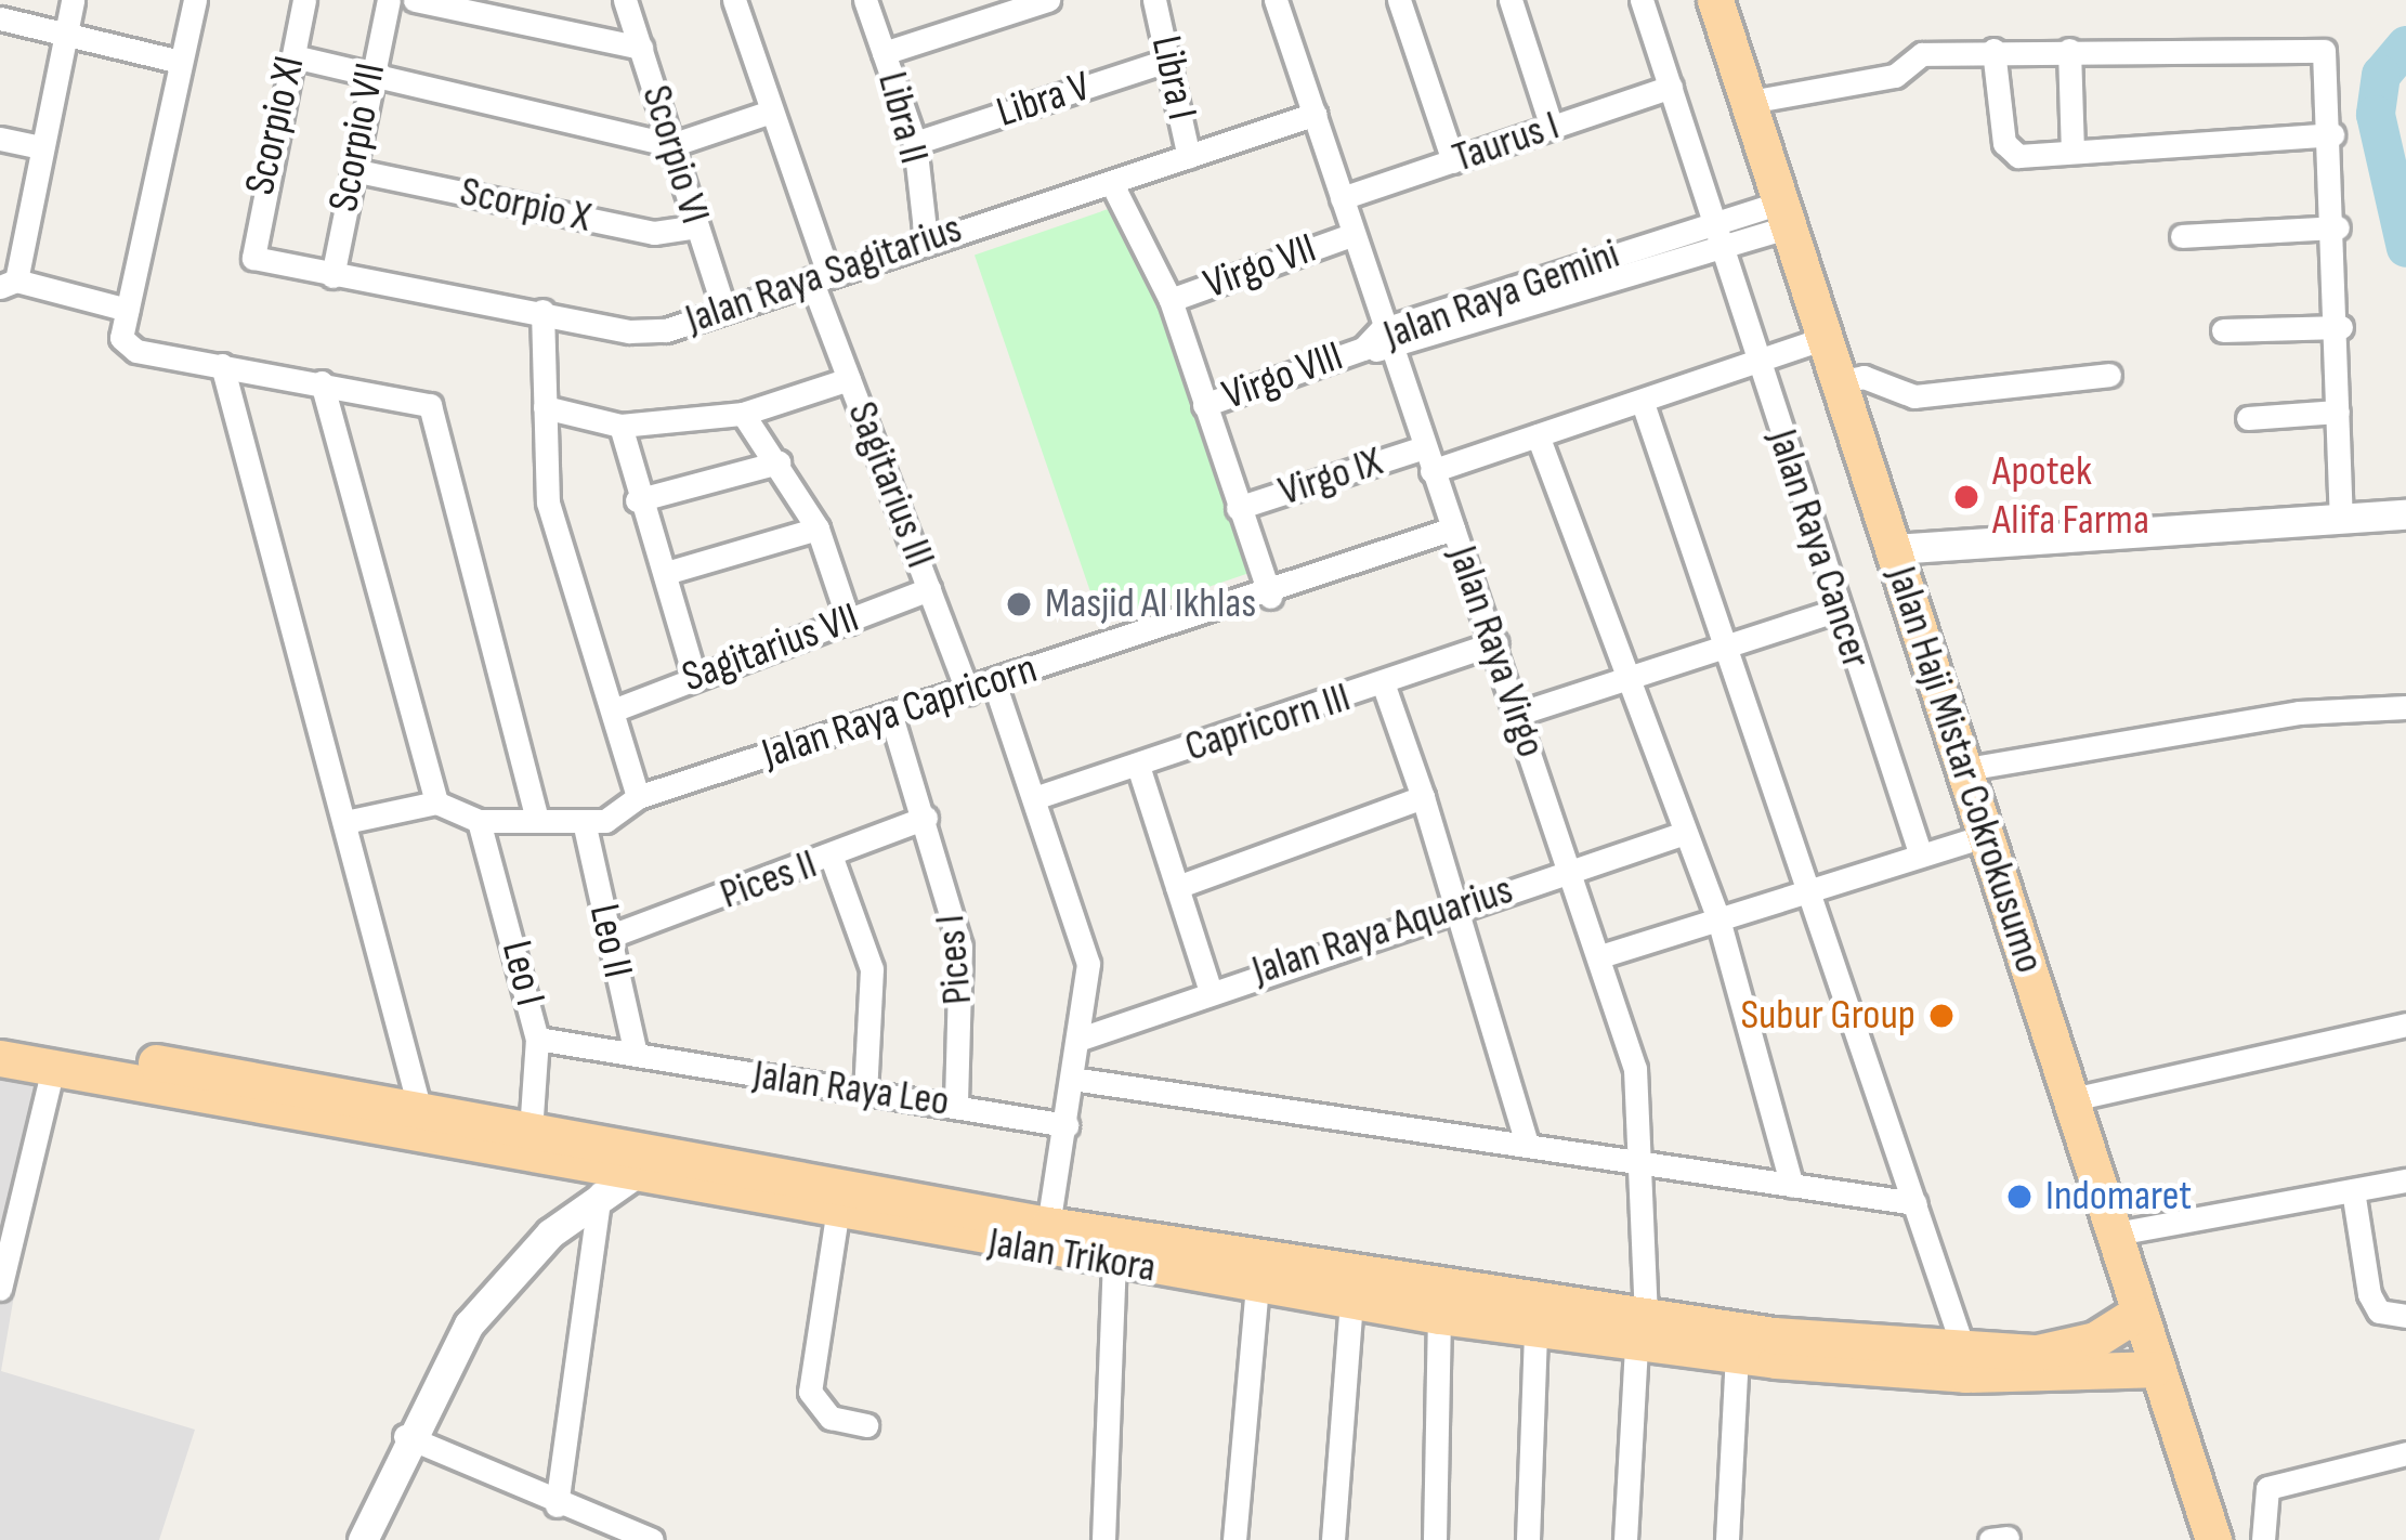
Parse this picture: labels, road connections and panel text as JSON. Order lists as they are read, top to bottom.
{
  "streets": {
    "main road": ["Jalan Haji Mistar Cokrokusumo", "Jalan Trikora"],
    "street": [
      "Libra I",
      "Libra V",
      "Libra II",
      "Scorpio XI",
      "Scorpio VII",
      "Taurus I",
      "Scorpio VI",
      "Scorpio X",
      "Virgo VII",
      "Jalan Raya Sagitarius",
      "Jalan Raya Gemini",
      "Virgo VIII",
      "Virgo IX",
      "Sagitarius III",
      "Jalan Raya Cancer",
      "Sagitarius VII",
      "Jalan Raya Virgo",
      "Jalan Raya Capricorn",
      "Capricorn III",
      "Pices II",
      "Jalan Raya Aquarius",
      "Leo II",
      "Pices I",
      "Leo I",
      "Jalan Raya Leo"
    ]
  },
  "crossings": [
    ["Libra I", "Libra V"],
    ["Libra I", "Jalan Raya Sagitarius"],
    ["Libra V", "Libra II"],
    ["Libra II", "Jalan Raya Sagitarius"],
    ["Scorpio XI", "Jalan Raya Sagitarius"],
    ["Scorpio VII", "Scorpio X"],
    ["Scorpio VII", "Jalan Raya Sagitarius"],
    ["Taurus I", "Jalan Raya Cancer"],
    ["Taurus I", "Jalan Raya Virgo"],
    ["Scorpio VI", "Scorpio X"],
    ["Scorpio VI", "Jalan Raya Sagitarius"],
    ["Virgo VII", "Jalan Raya Virgo"],
    ["Jalan Raya Sagitarius", "Sagitarius III"],
    ["Jalan Raya Sagitarius", "Jalan Raya Virgo"],
    ["Jalan Raya Gemini", "Virgo VIII"],
    ["Jalan Raya Gemini", "Jalan Raya Cancer"],
    ["Jalan Raya Gemini", "Jalan Raya Virgo"],
    ["Jalan Raya Gemini", "Jalan Haji Mistar Cokrokusumo"],
    ["Virgo VIII", "Jalan Raya Virgo"],
    ["Virgo IX", "Jalan Raya Cancer"],
    ["Virgo IX", "Jalan Raya Virgo"],
    ["Virgo IX", "Jalan Haji Mistar Cokrokusumo"],
    ["Sagitarius III", "Sagitarius VII"],
    ["Sagitarius III", "Jalan Raya Capricorn"],
    ["Jalan Raya Virgo", "Jalan Raya Capricorn"],
    ["Jalan Raya Virgo", "Capricorn III"],
    ["Jalan Raya Virgo", "Jalan Raya Aquarius"],
    ["Jalan Raya Virgo", "Jalan Trikora"],
    ["Jalan Raya Capricorn", "Leo II"],
    ["Jalan Raya Capricorn", "Pices I"],
    ["Jalan Haji Mistar Cokrokusumo", "Jalan Trikora"],
    ["Pices II", "Leo II"],
    ["Pices II", "Pices I"],
    ["Leo II", "Jalan Raya Leo"],
    ["Pices I", "Jalan Raya Leo"],
    ["Leo I", "Jalan Raya Leo"],
    ["Leo I", "Jalan Trikora"]
  ],
  "places": [
    "Apotek Alifa Farma",
    "Masjid Al Ikhlas",
    "Subur Group",
    "Indomaret"
  ]
}
